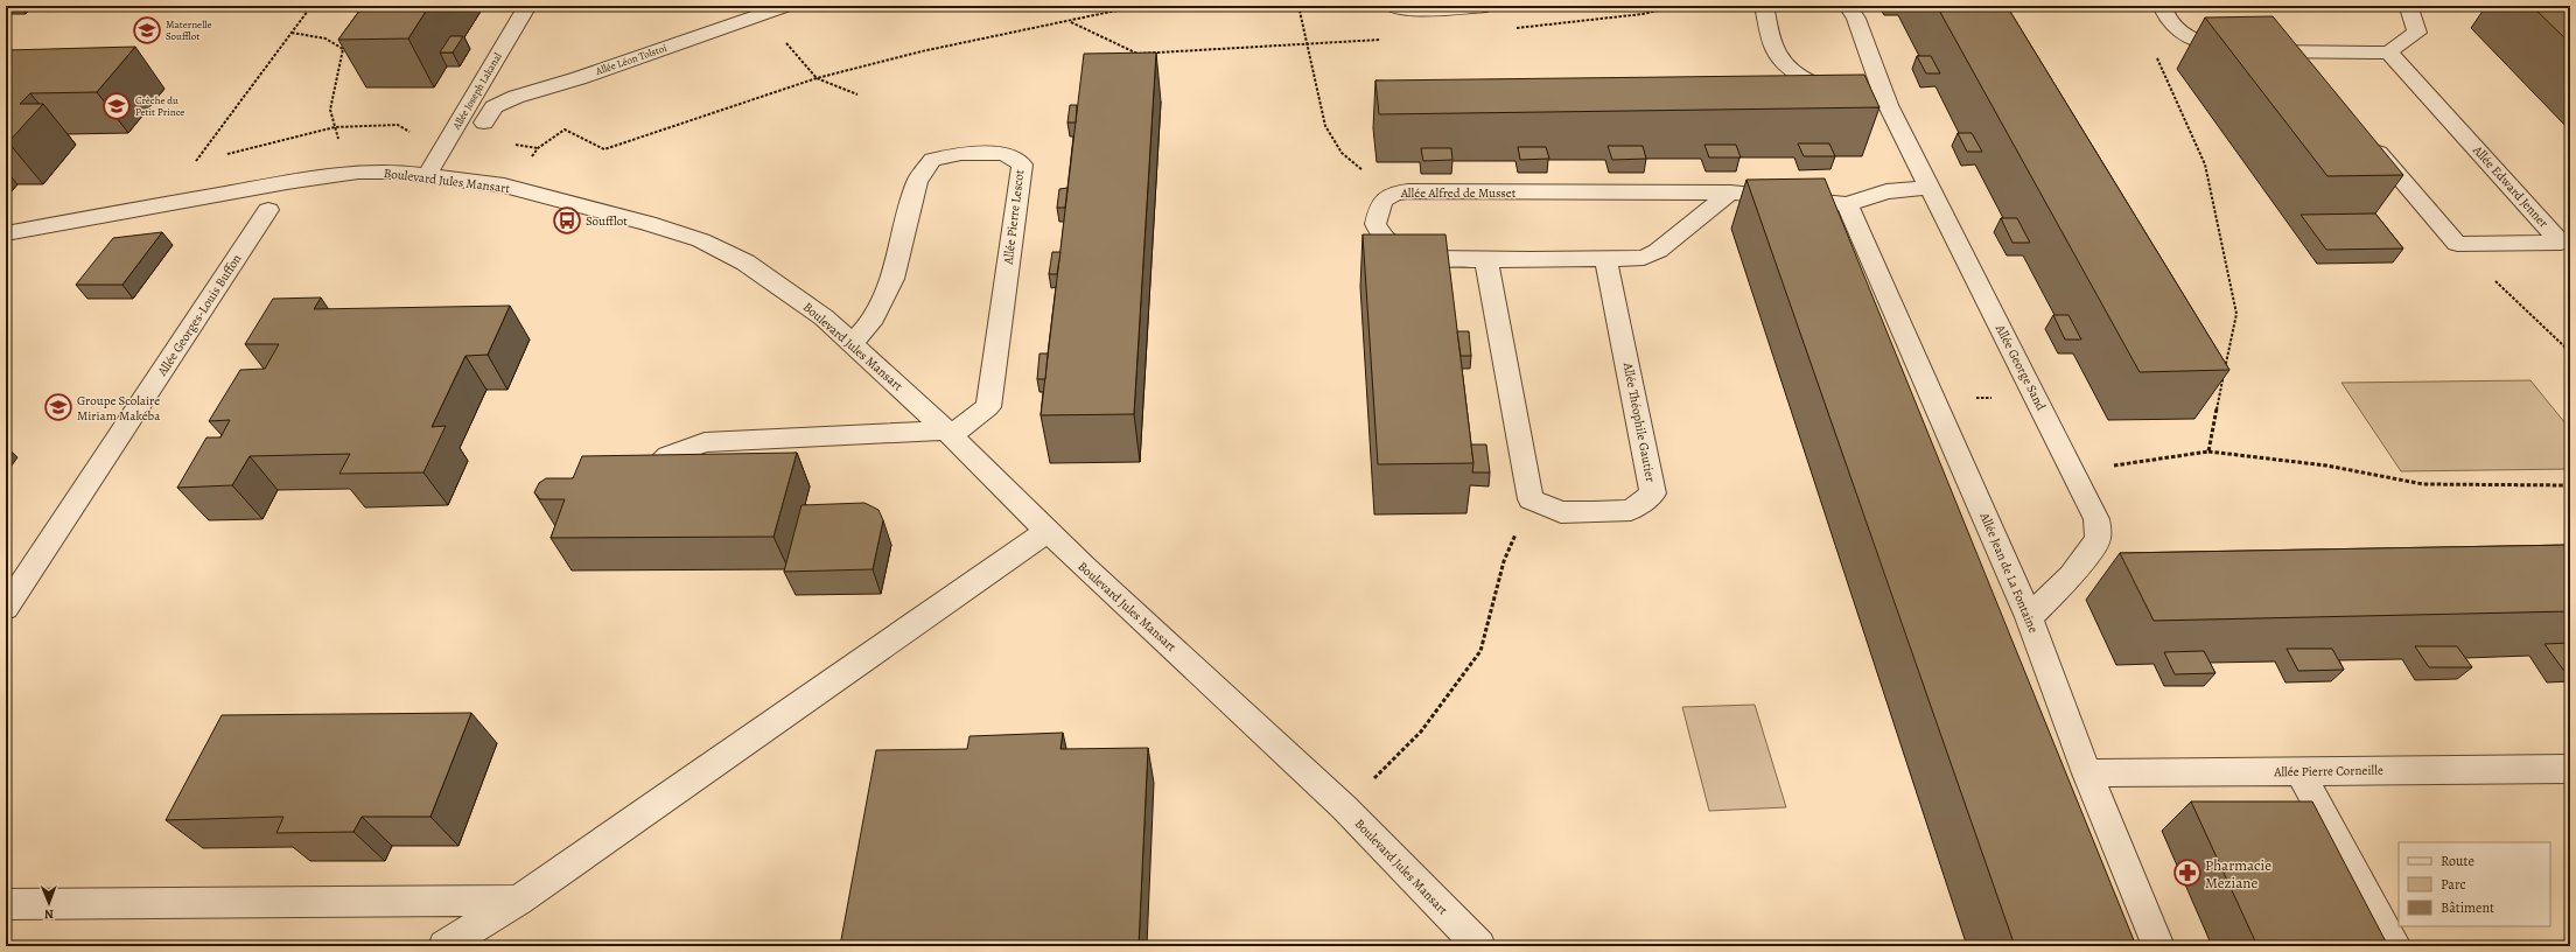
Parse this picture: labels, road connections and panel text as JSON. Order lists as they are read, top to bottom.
{
  "streets": {
    "street": [
      "Allée Léon Tolstoi",
      "Allée Joseph Lakanal",
      "Boulevard Jules Mansart",
      "Allée Edward Jenner",
      "Allée Alfred de Musset",
      "Allée Pierre Lescot",
      "Allée Georges-Louis Buffon",
      "Allée George Sand",
      "Allée Théophile Gautier",
      "Allée Jean de La Fontaine",
      "Allée Pierre Corneille"
    ]
  },
  "crossings": [
    ["Allée Joseph Lakanal", "Boulevard Jules Mansart"],
    ["Boulevard Jules Mansart", "Allée Pierre Lescot"],
    ["Allée Alfred de Musset", "Allée George Sand"],
    ["Allée Alfred de Musset", "Allée Théophile Gautier"],
    ["Allée Alfred de Musset", "Allée Jean de La Fontaine"],
    ["Allée George Sand", "Allée Jean de La Fontaine"],
    ["Allée Jean de La Fontaine", "Allée Pierre Corneille"]
  ],
  "places": {
    "school or university": ["Maternelle Soufflot", "Crèche du Petit Prince", "Groupe Scolaire Miriam Makéba"],
    "bus stop": ["Soufflot"],
    "pharmacy": ["Pharmacie Meziane"]
  },
  "legend": ["Route", "Parc", "Bâtiment"],
  "north": "bottom"
}
